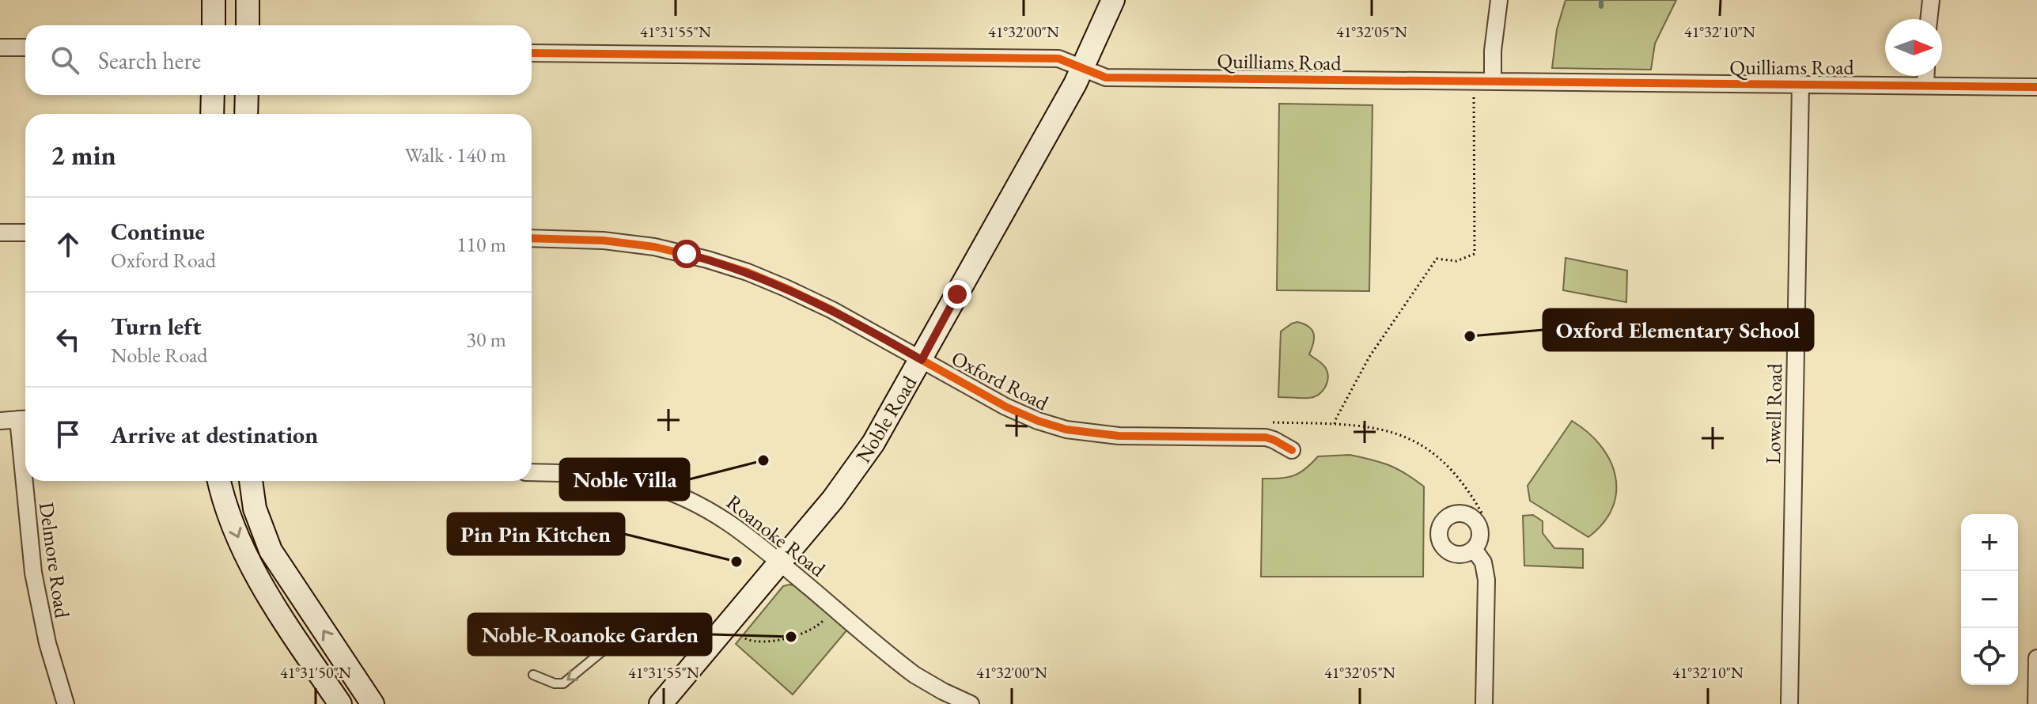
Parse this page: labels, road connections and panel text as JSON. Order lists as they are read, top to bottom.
{
  "streets": {
    "main road": ["Noble Road"],
    "street": [
      "Quilliams Road",
      "Oxford Road",
      "Lowell Road",
      "Roanoke Road",
      "Delmore Road"
    ]
  },
  "crossings": [
    ["Quilliams Road", "Lowell Road"],
    ["Quilliams Road", "Noble Road"],
    ["Oxford Road", "Noble Road"],
    ["Noble Road", "Roanoke Road"]
  ],
  "places": [
    "Oxford Elementary School",
    "Noble Villa",
    "Pin Pin Kitchen",
    "Noble-Roanoke Garden"
  ],
  "north": "right",
  "page": {
    "search": "Search here",
    "heading": ["2 min", "Walk · 140 m"],
    "list": [
      ["Continue", "Oxford Road", "110 m"],
      ["Turn left", "Noble Road", "30 m"],
      "Arrive at destination"
    ],
    "map_buttons": ["+", "−"]
  },
  "coordinates": [
    "41°31'55\"N",
    "41°32'00\"N",
    "41°32'05\"N",
    "41°32'10\"N",
    "41°31'50\"N"
  ]
}
